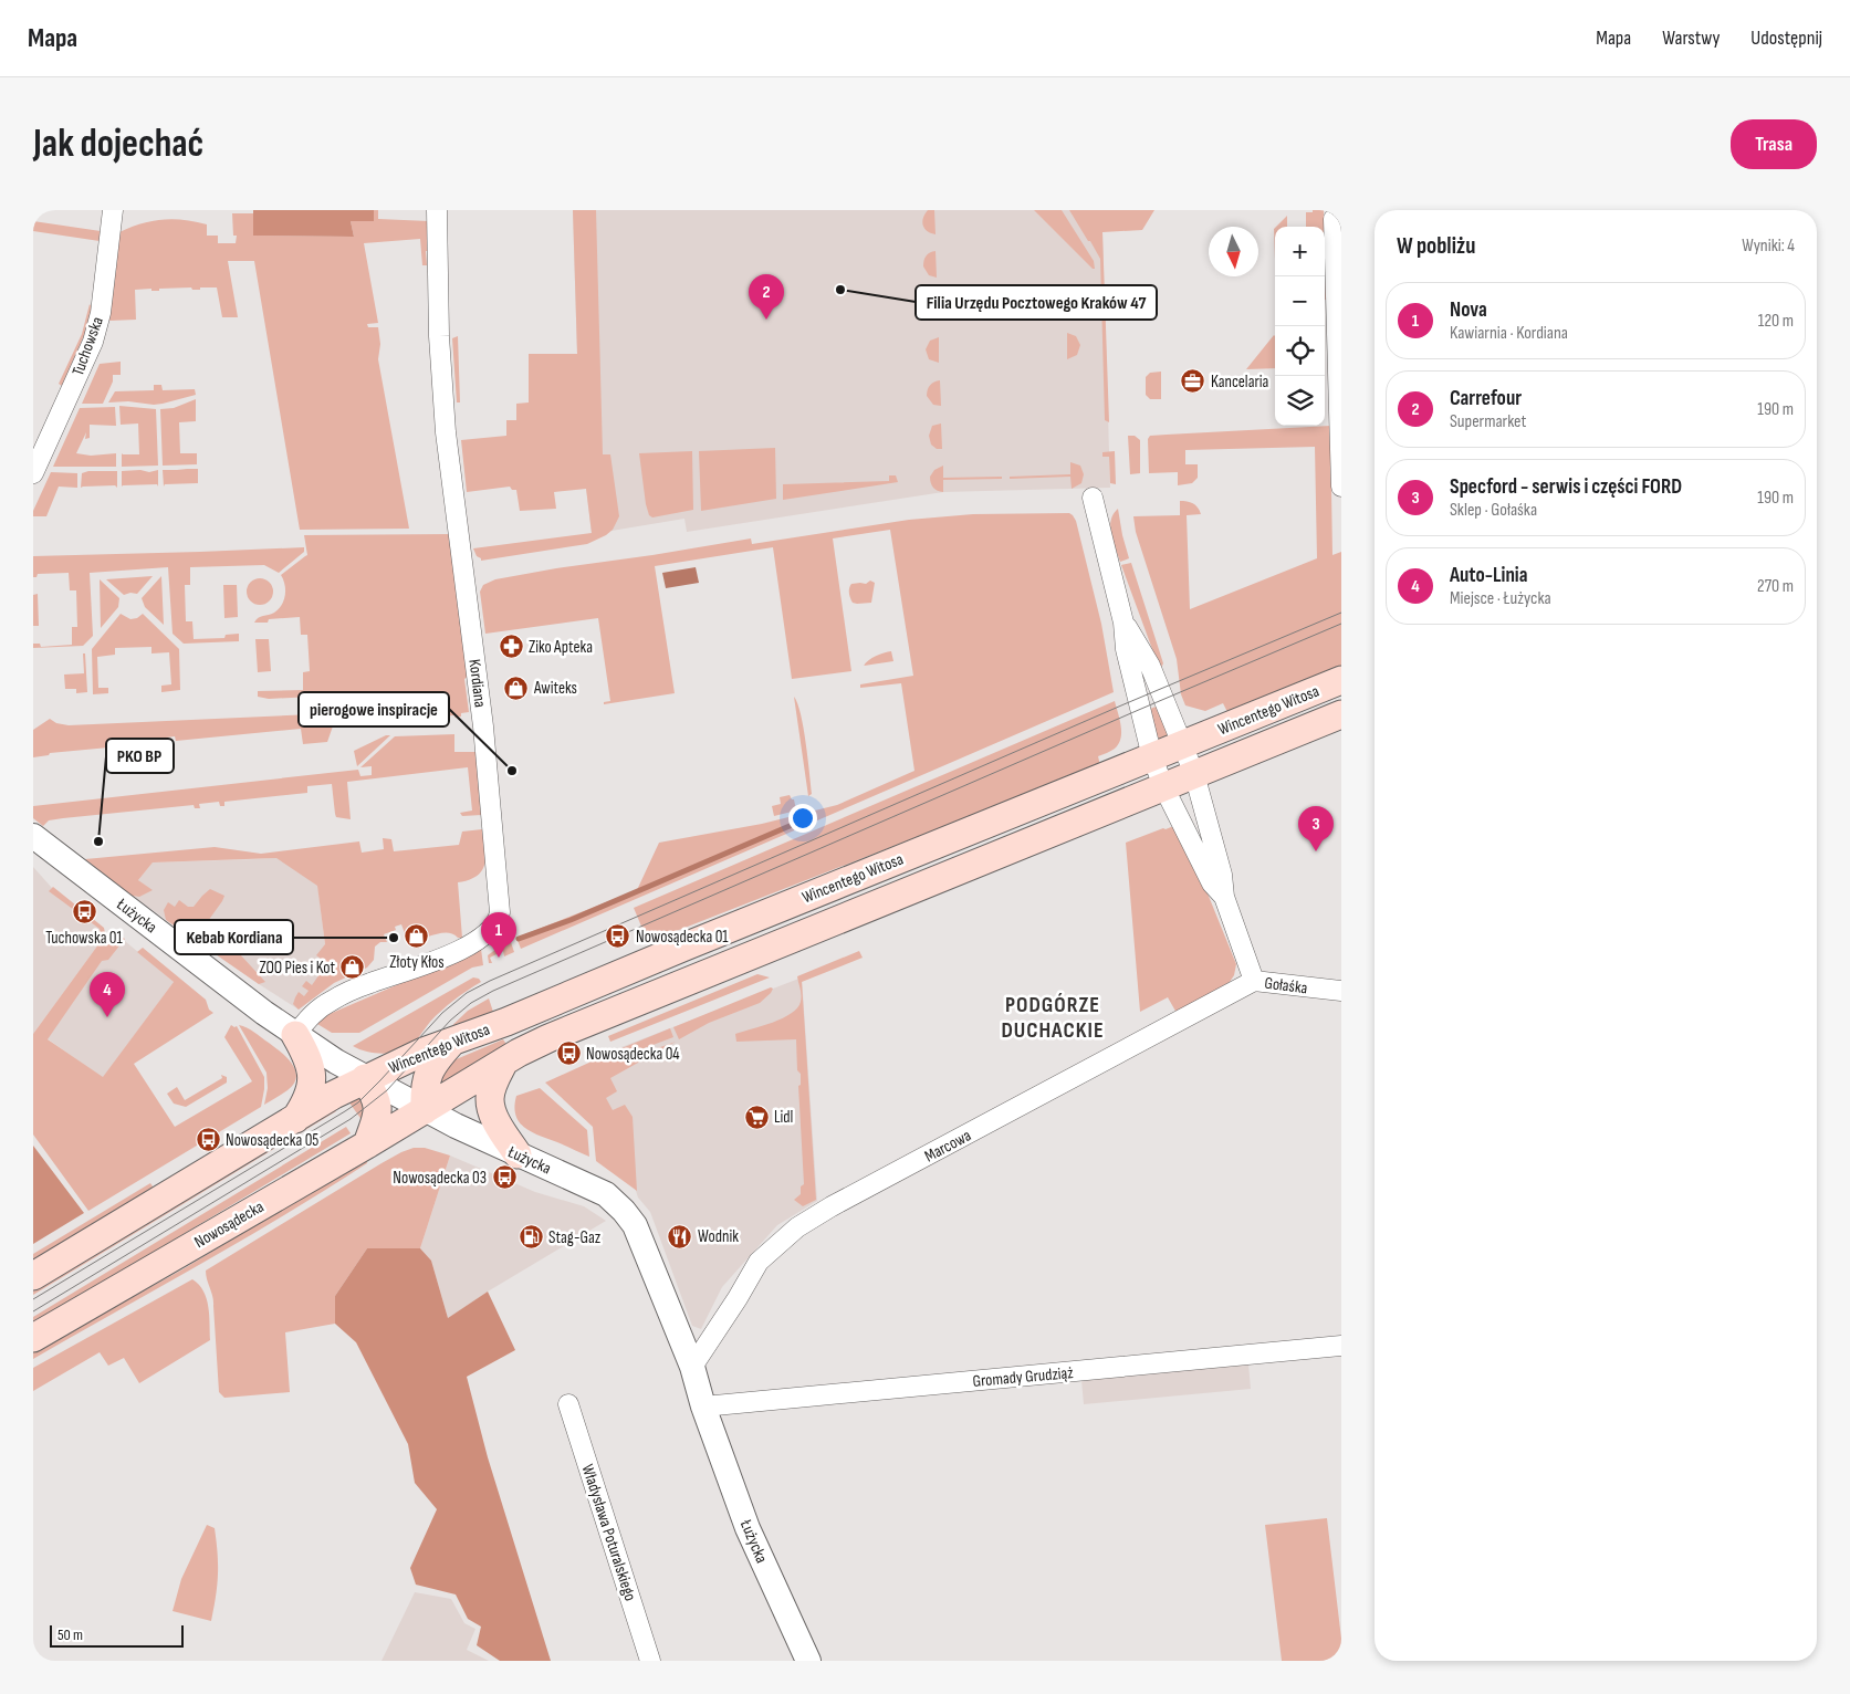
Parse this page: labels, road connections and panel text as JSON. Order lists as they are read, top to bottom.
{
  "streets": {
    "main road": ["Wincentego Witosa", "Nowosądecka"],
    "street": [
      "Tuchowska",
      "Kordiana",
      "Łużycka",
      "Gołaśka",
      "Marcowa",
      "Gromady Grudziąż",
      "Władysława Poturalskiego"
    ]
  },
  "crossings": [
    ["Kordiana", "Łużycka"],
    ["Wincentego Witosa", "Łużycka"],
    ["Wincentego Witosa", "Gołaśka"],
    ["Wincentego Witosa", "Nowosądecka"],
    ["Łużycka", "Marcowa"],
    ["Łużycka", "Nowosądecka"],
    ["Łużycka", "Gromady Grudziąż"],
    ["Gołaśka", "Marcowa"]
  ],
  "districts": ["PODGÓRZE DUCHACKIE"],
  "places": {
    "other": [
      "Filia Urzędu Pocztowego Kraków 47",
      "pierogowe inspiracje",
      "PKO BP",
      "Kebab Kordiana"
    ],
    "office": ["Kancelaria"],
    "pharmacy": ["Ziko Apteka"],
    "shop": ["Awiteks", "Złoty Kłos", "ZOO Pies i Kot"],
    "bus stop": [
      "Tuchowska 01",
      "Nowosądecka 01",
      "Nowosądecka 04",
      "Nowosądecka 05",
      "Nowosądecka 03"
    ],
    "supermarket": ["Lidl"],
    "restaurant": ["Wodnik"],
    "fuel station": ["Stag-Gaz"]
  },
  "scale_bar": "50 m",
  "north": "bottom",
  "page": {
    "header": "Mapa",
    "nav": ["Mapa", "Warstwy", "Udostępnij"],
    "buttons": "Trasa",
    "title": "Jak dojechać",
    "heading": ["W pobliżu", "Wyniki: 4"],
    "map_buttons": ["+", "−"],
    "pins": [
      "2",
      "3",
      "1",
      "4"
    ],
    "list": [
      {
        "mark": "1",
        "name": "Nova",
        "note": "Kawiarnia · Kordiana",
        "value": "120 m"
      },
      {
        "mark": "2",
        "name": "Carrefour",
        "note": "Supermarket",
        "value": "190 m"
      },
      {
        "mark": "3",
        "name": "Specford - serwis i części FORD",
        "note": "Sklep · Gołaśka",
        "value": "190 m"
      },
      {
        "mark": "4",
        "name": "Auto-Linia",
        "note": "Miejsce · Łużycka",
        "value": "270 m"
      }
    ],
    "scale": "50 m"
  }
}
